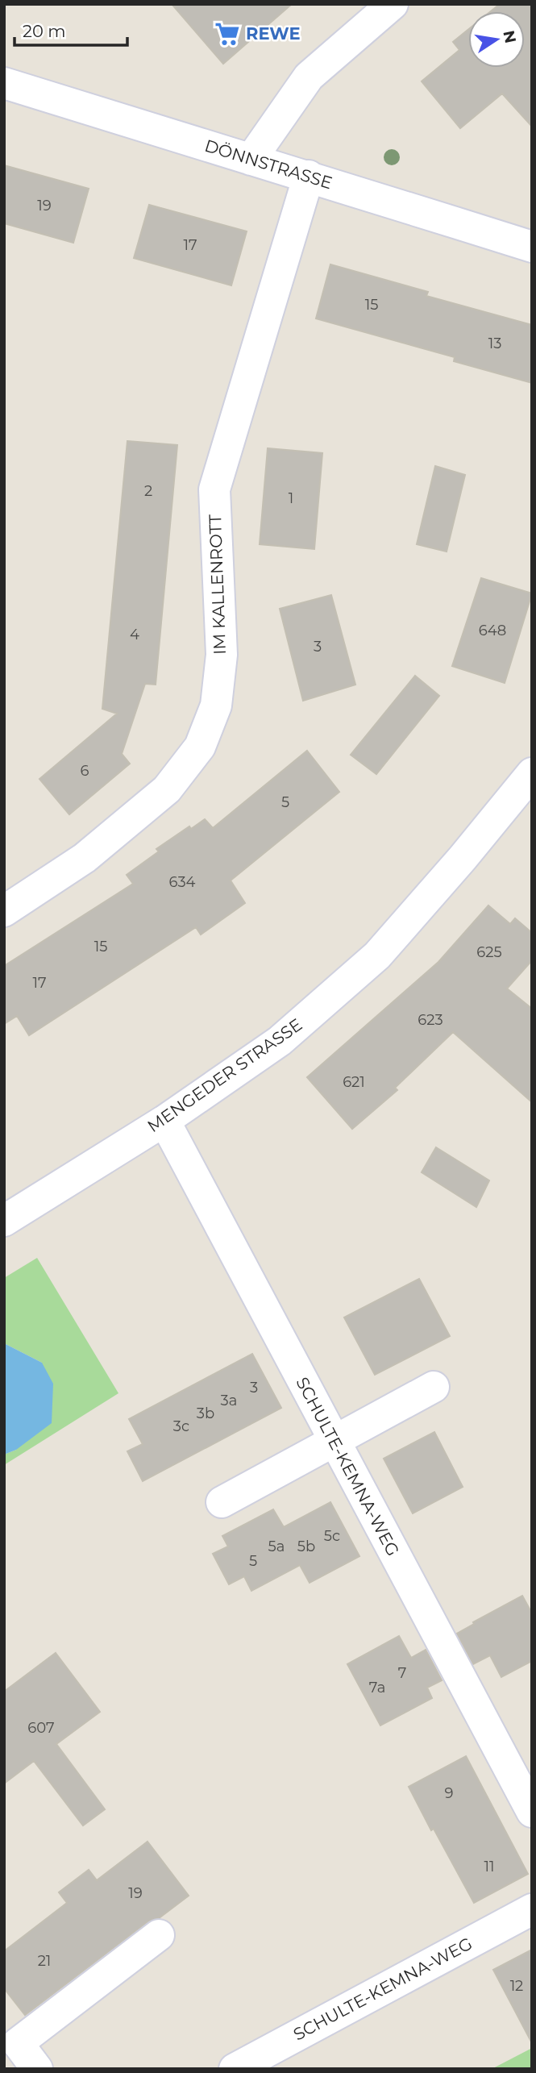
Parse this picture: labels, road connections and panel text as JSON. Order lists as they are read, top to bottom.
{
  "streets": {
    "street": [
      "DÖNNSTRASSE",
      "IM KALLENROTT",
      "MENGEDER STRASSE",
      "SCHULTE-KEMNA-WEG"
    ]
  },
  "crossings": [
    ["DÖNNSTRASSE", "IM KALLENROTT"],
    ["MENGEDER STRASSE", "SCHULTE-KEMNA-WEG"]
  ],
  "places": {
    "supermarket": ["REWE"]
  },
  "house_numbers": [
    "19",
    "17",
    "15",
    "13",
    "2",
    "1",
    "648",
    "4",
    "3",
    "6",
    "5",
    "634",
    "15",
    "625",
    "17",
    "623",
    "621",
    "3",
    "3a",
    "3b",
    "3c",
    "5c",
    "5a",
    "5b",
    "5",
    "7",
    "7a",
    "607",
    "9",
    "11",
    "19",
    "21",
    "12"
  ],
  "scale_bar": "20 m",
  "north": "right"
}
